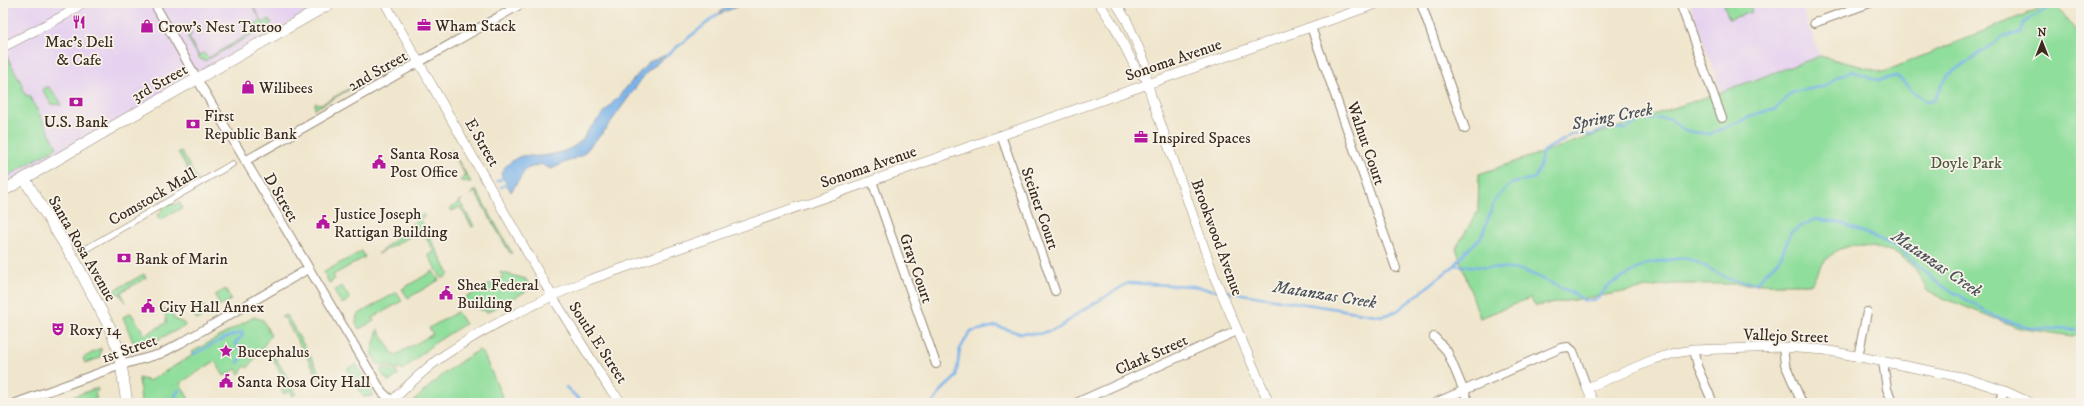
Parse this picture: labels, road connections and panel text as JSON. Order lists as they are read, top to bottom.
{
  "streets": {
    "main road": ["3rd Street", "Santa Rosa Avenue"],
    "street": [
      "Sonoma Avenue",
      "2nd Street",
      "E Street",
      "Walnut Court",
      "Comstock Mall",
      "D Street",
      "Steiner Court",
      "Brookwood Avenue",
      "Gray Court",
      "Vallejo Street",
      "South E Street",
      "1st Street",
      "Clark Street"
    ]
  },
  "crossings": [
    ["Sonoma Avenue", "E Street"],
    ["Sonoma Avenue", "Walnut Court"],
    ["Sonoma Avenue", "D Street"],
    ["Sonoma Avenue", "Steiner Court"],
    ["Sonoma Avenue", "Brookwood Avenue"],
    ["Sonoma Avenue", "Gray Court"],
    ["Sonoma Avenue", "South E Street"],
    ["2nd Street", "E Street"],
    ["2nd Street", "D Street"],
    ["3rd Street", "D Street"],
    ["3rd Street", "Santa Rosa Avenue"],
    ["E Street", "South E Street"],
    ["D Street", "1st Street"],
    ["Brookwood Avenue", "Clark Street"],
    ["Santa Rosa Avenue", "1st Street"]
  ],
  "water": ["Spring Creek", "Matanzas Creek"],
  "parks": ["Doyle Park"],
  "places": {
    "restaurant": ["Mac's Deli & Cafe"],
    "office": ["Wham Stack", "Inspired Spaces"],
    "shop": ["Crow's Nest Tattoo", "Wilibees"],
    "bank": ["U.S. Bank", "First Republic Bank", "Bank of Marin"],
    "public building": [
      "Santa Rosa Post Office",
      "Justice Joseph Rattigan Building",
      "Shea Federal Building",
      "City Hall Annex",
      "Santa Rosa City Hall"
    ],
    "theatre": ["Roxy 14"],
    "place": ["Bucephalus"]
  },
  "north": "top"
}
